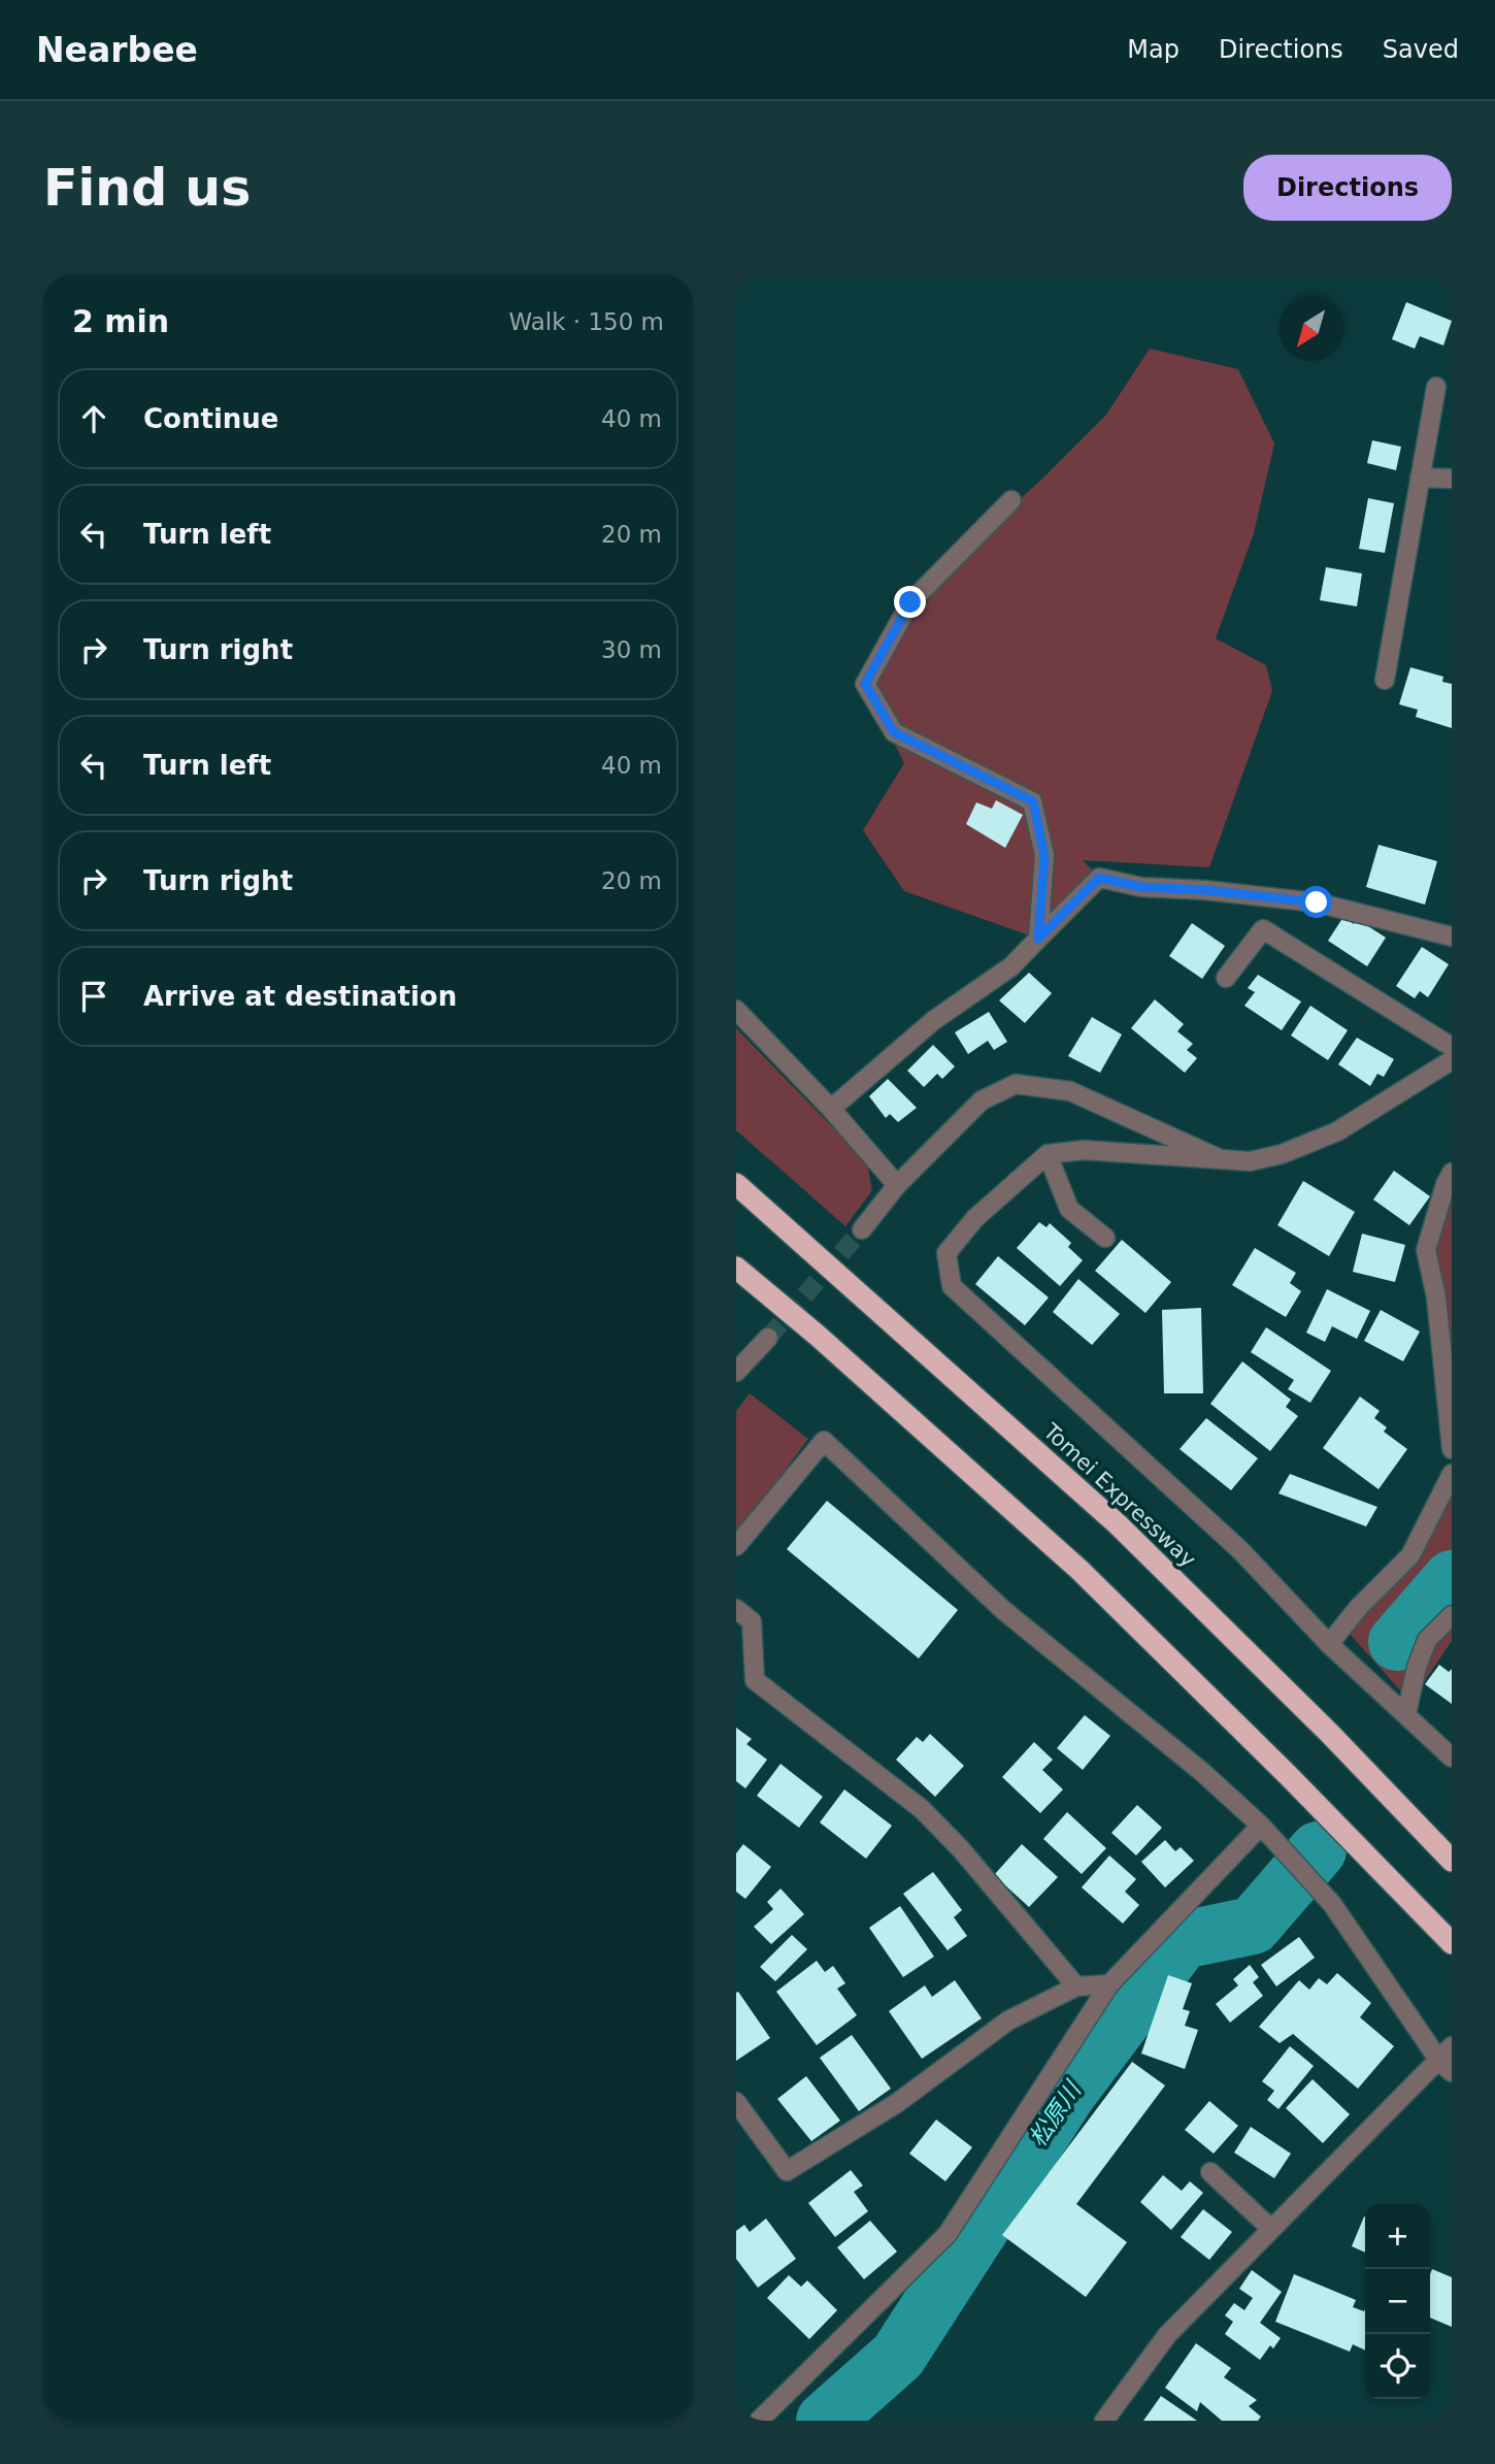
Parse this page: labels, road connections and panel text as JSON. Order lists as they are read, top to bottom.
{
  "streets": {
    "highway": ["Tomei Expressway"]
  },
  "water": ["松原川"],
  "north": "bottom left",
  "page": {
    "header": "Nearbee",
    "nav": ["Map", "Directions", "Saved"],
    "buttons": "Directions",
    "title": "Find us",
    "heading": ["2 min", "Walk · 150 m"],
    "list": [
      ["Continue", "40 m"],
      ["Turn left", "20 m"],
      ["Turn right", "30 m"],
      ["Turn left", "40 m"],
      ["Turn right", "20 m"],
      "Arrive at destination"
    ],
    "map_buttons": ["+", "−"]
  }
}
